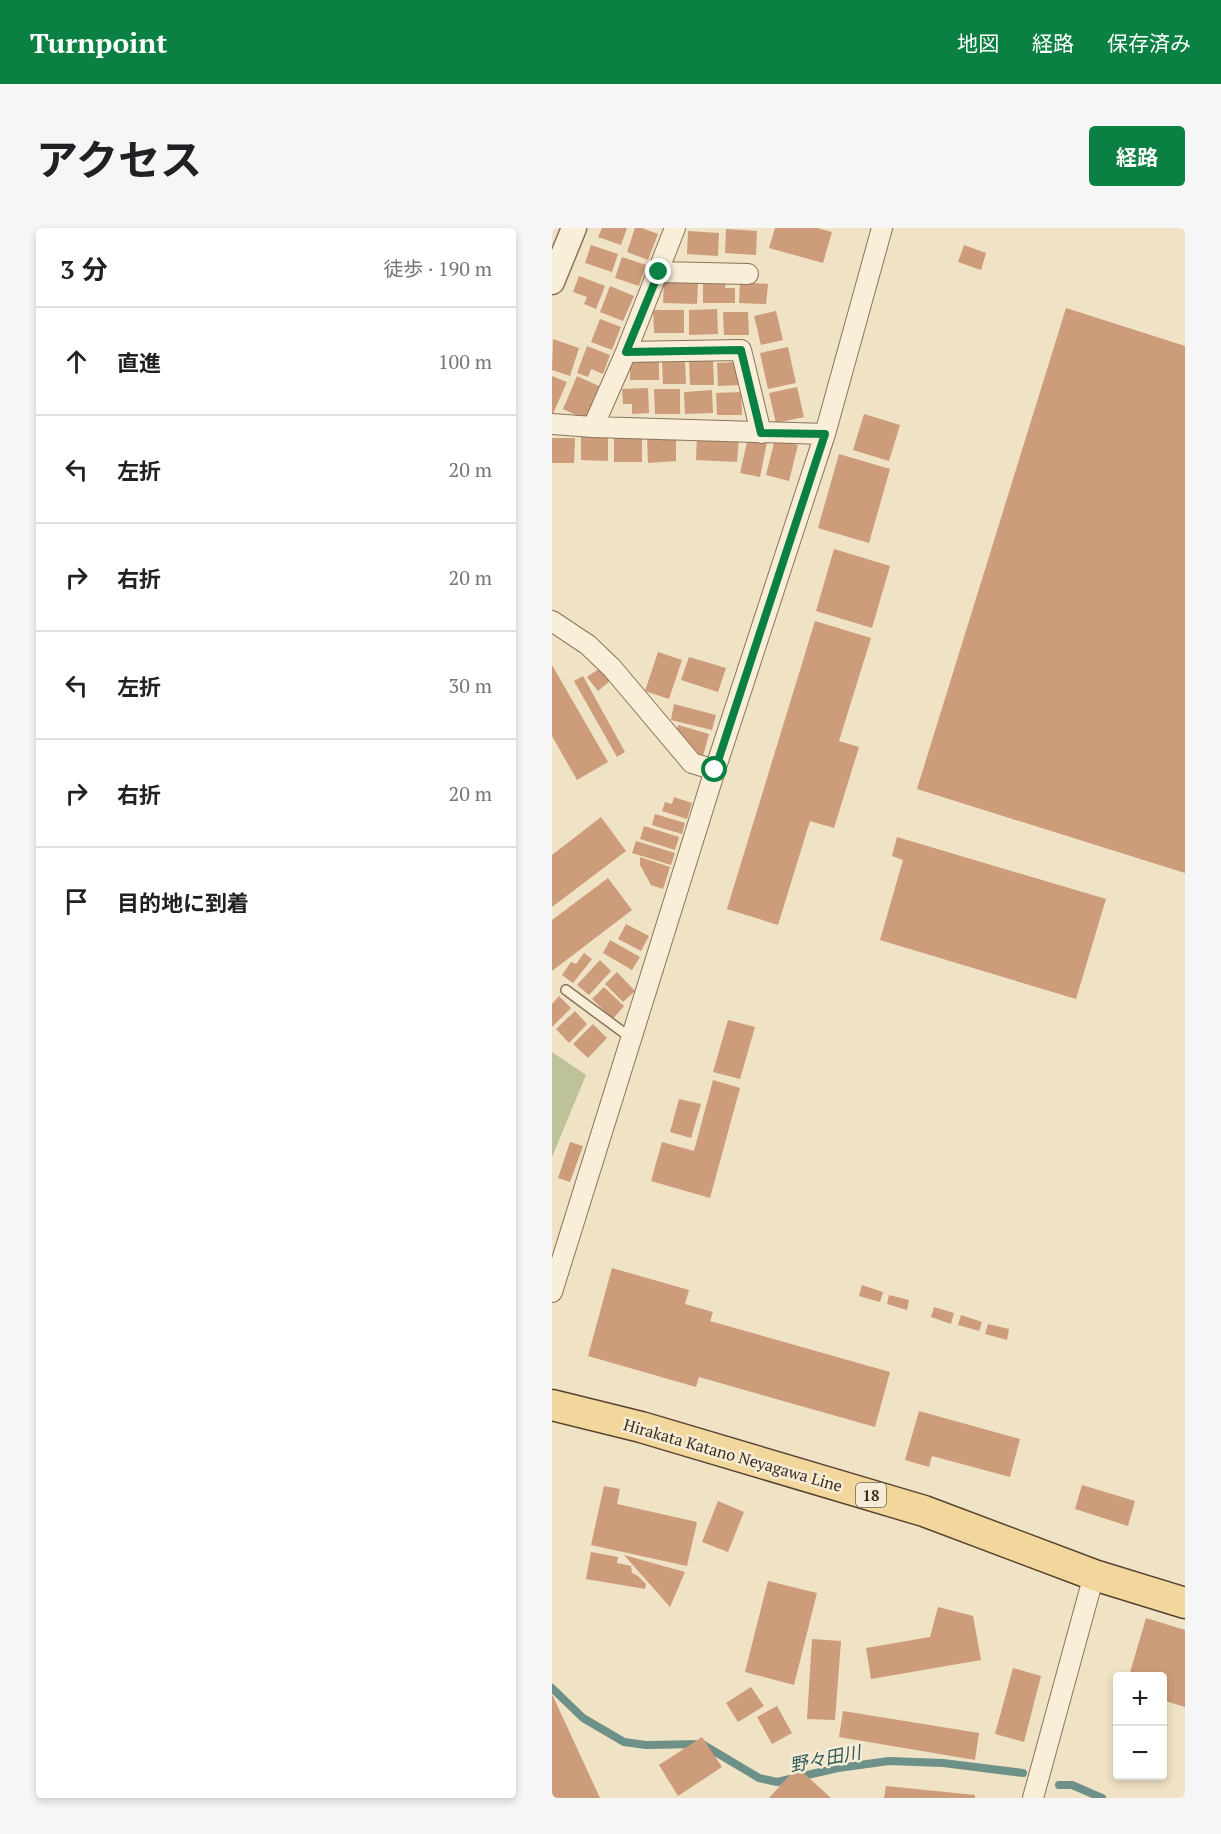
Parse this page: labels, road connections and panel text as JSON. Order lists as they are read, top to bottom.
{
  "streets": {
    "main road": ["Hirakata Katano Neyagawa Line", "18"]
  },
  "water": ["野々田川"],
  "page": {
    "header": "Turnpoint",
    "nav": ["地図", "経路", "保存済み"],
    "title": "アクセス",
    "buttons": "経路",
    "heading": ["3 分", "徒歩 · 190 m"],
    "list": [
      ["直進", "100 m"],
      ["左折", "20 m"],
      ["右折", "20 m"],
      ["左折", "30 m"],
      ["右折", "20 m"],
      "目的地に到着"
    ],
    "map_buttons": ["+", "−"]
  }
}
